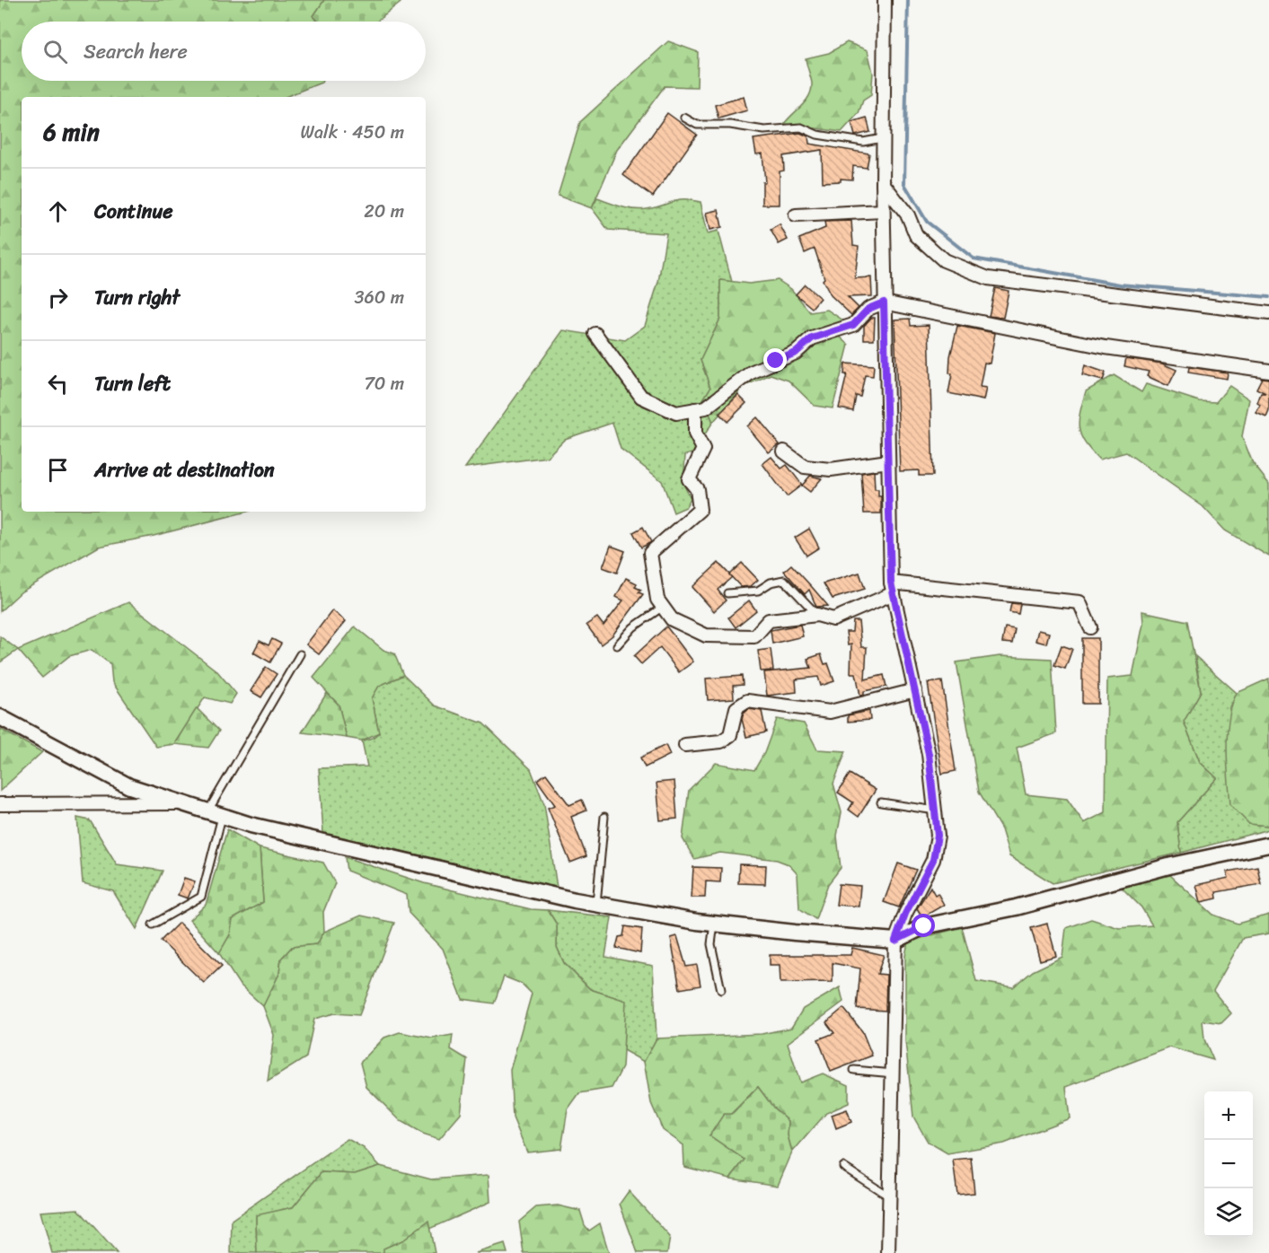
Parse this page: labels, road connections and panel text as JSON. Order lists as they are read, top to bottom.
{
  "page": {
    "search": "Search here",
    "heading": ["6 min", "Walk · 450 m"],
    "list": [
      ["Continue", "20 m"],
      ["Turn right", "360 m"],
      ["Turn left", "70 m"],
      "Arrive at destination"
    ],
    "map_buttons": ["+", "−"]
  }
}
